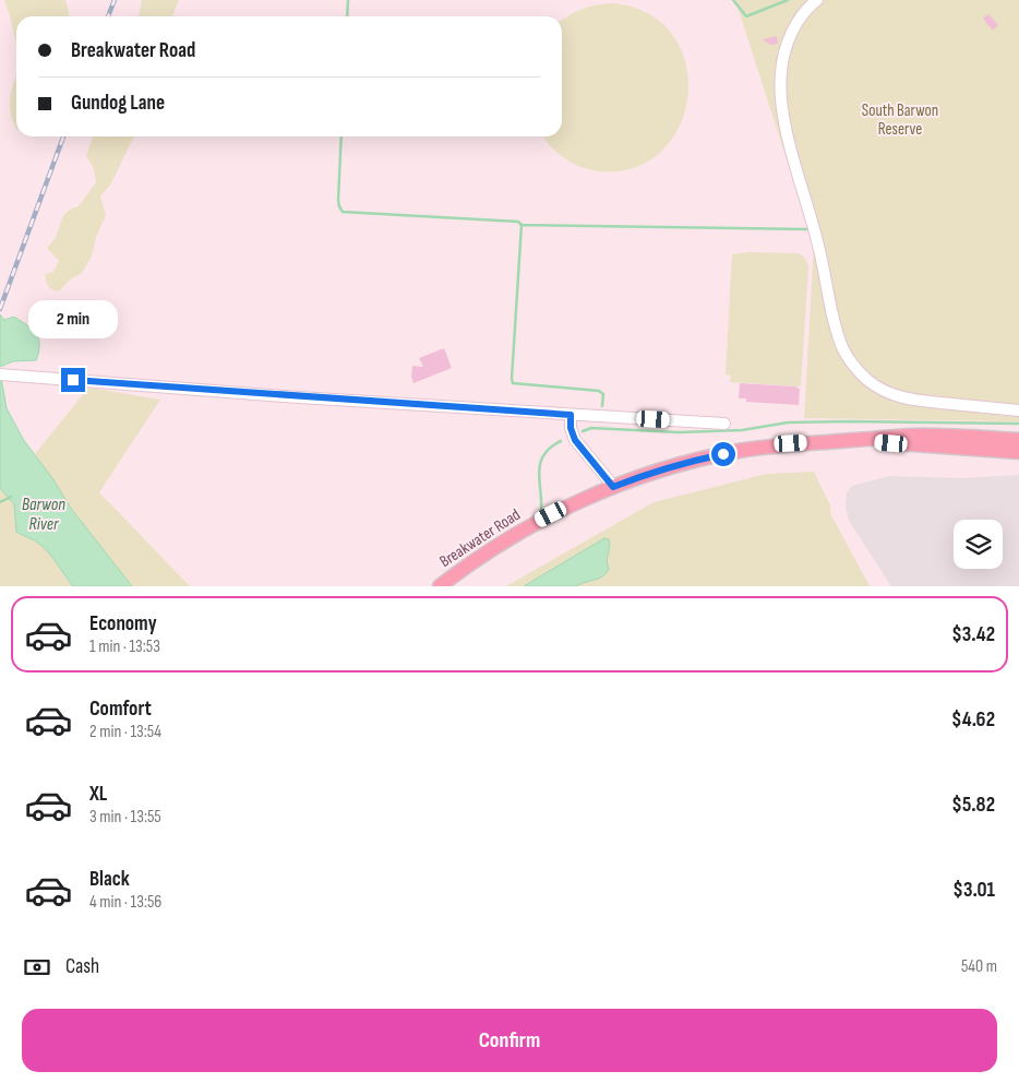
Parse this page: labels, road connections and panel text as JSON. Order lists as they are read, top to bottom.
{
  "streets": {
    "main road": ["Breakwater Road"]
  },
  "water": ["Barwon River"],
  "parks": ["South Barwon Reserve"],
  "page": {
    "banner": ["Breakwater Road", "Gundog Lane"],
    "bubble": "2 min",
    "list": [
      {
        "name": "Economy",
        "note": "1 min · 13:53",
        "value": "$3.42"
      },
      {
        "name": "Comfort",
        "note": "2 min · 13:54",
        "value": "$4.62"
      },
      {
        "name": "XL",
        "note": "3 min · 13:55",
        "value": "$5.82"
      },
      {
        "name": "Black",
        "note": "4 min · 13:56",
        "value": "$3.01"
      }
    ],
    "pay": ["Cash", "540 m"],
    "buttons": "Confirm"
  }
}
